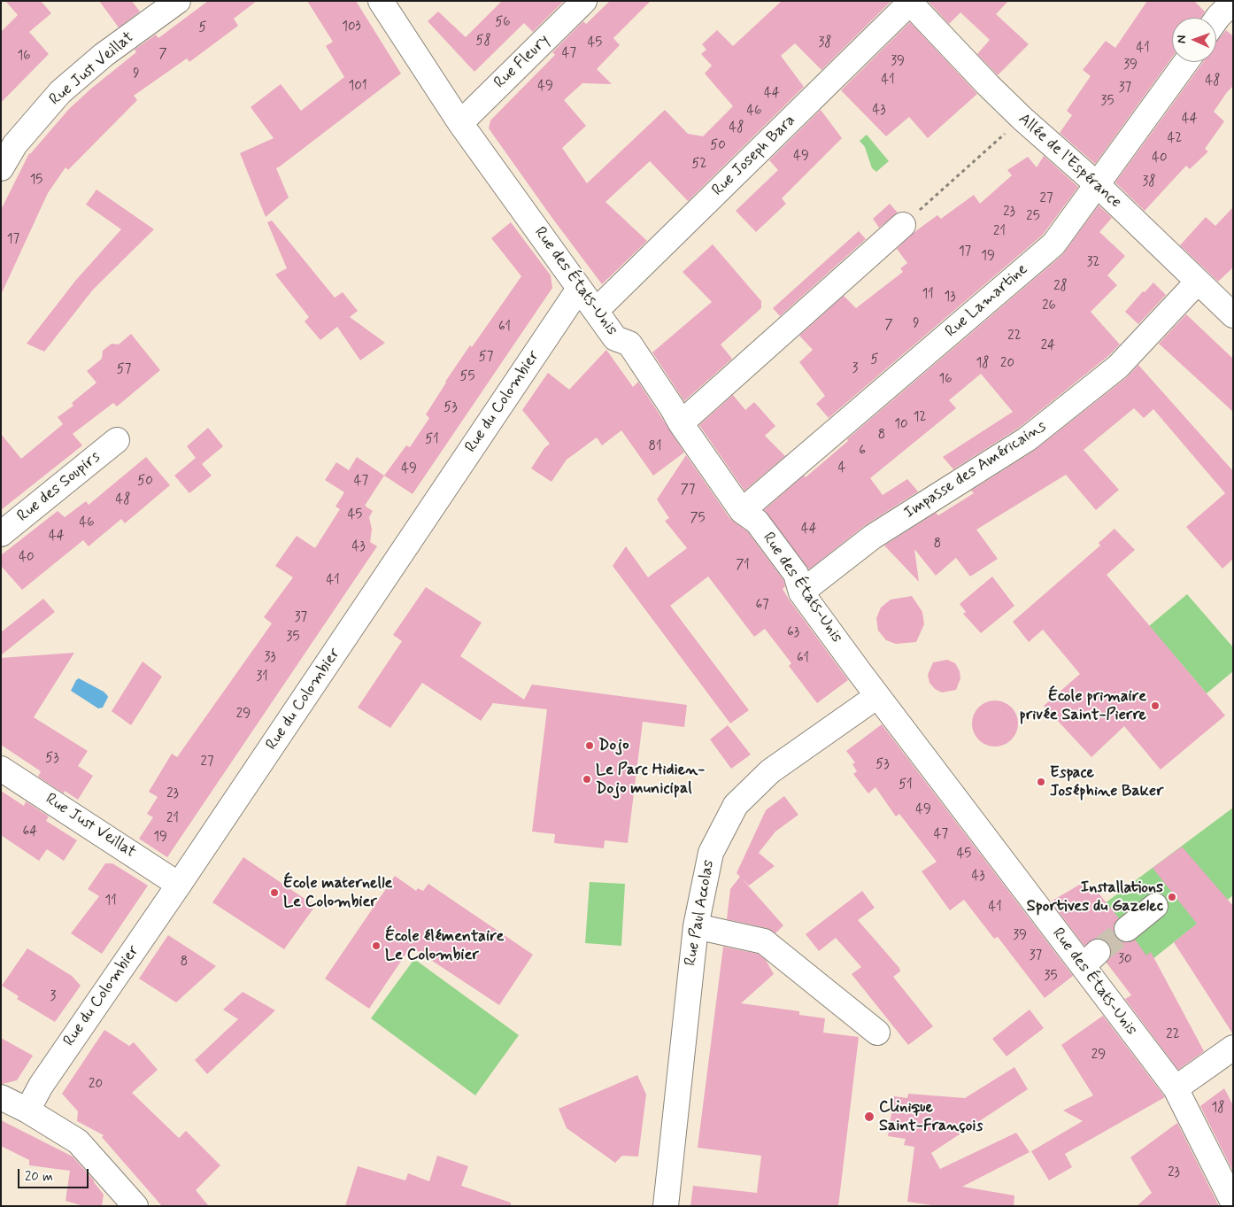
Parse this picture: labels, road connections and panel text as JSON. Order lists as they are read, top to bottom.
{
  "streets": {
    "street": [
      "Rue Fleury",
      "Rue Just Veillat",
      "Rue Joseph Bara",
      "Allée de l'Espérance",
      "Rue des États-Unis",
      "Rue Lamartine",
      "Rue du Colombier",
      "Impasse des Américains",
      "Rue des Soupirs",
      "Rue Paul Accolas"
    ]
  },
  "crossings": [
    ["Rue Fleury", "Rue des États-Unis"],
    ["Rue Just Veillat", "Rue du Colombier"],
    ["Rue Joseph Bara", "Allée de l'Espérance"],
    ["Rue Joseph Bara", "Rue des États-Unis"],
    ["Allée de l'Espérance", "Rue Lamartine"],
    ["Allée de l'Espérance", "Impasse des Américains"],
    ["Rue des États-Unis", "Rue Lamartine"],
    ["Rue des États-Unis", "Rue du Colombier"],
    ["Rue des États-Unis", "Impasse des Américains"],
    ["Rue des États-Unis", "Rue Paul Accolas"]
  ],
  "places": [
    "École primaire privée Saint-Pierre",
    "Dojo",
    "Le Parc Hidien- Dojo municipal",
    "Espace Joséphine Baker",
    "École maternelle Le Colombier",
    "Installations Sportives du Gazelec",
    "École élémentaire Le Colombier",
    "Clinique Saint-François"
  ],
  "house_numbers": [
    "56",
    "103",
    "5",
    "58",
    "45",
    "38",
    "41",
    "47",
    "7",
    "16",
    "39",
    "39",
    "9",
    "41",
    "48",
    "101",
    "49",
    "37",
    "44",
    "35",
    "43",
    "46",
    "44",
    "48",
    "42",
    "50",
    "49",
    "40",
    "52",
    "15",
    "38",
    "27",
    "23",
    "25",
    "21",
    "17",
    "17",
    "19",
    "32",
    "28",
    "11",
    "13",
    "26",
    "9",
    "7",
    "61",
    "22",
    "24",
    "57",
    "5",
    "18",
    "20",
    "3",
    "57",
    "55",
    "16",
    "53",
    "12",
    "10",
    "8",
    "51",
    "81",
    "6",
    "4",
    "49",
    "50",
    "47",
    "77",
    "48",
    "45",
    "75",
    "46",
    "44",
    "44",
    "8",
    "43",
    "40",
    "71",
    "41",
    "67",
    "37",
    "63",
    "35",
    "33",
    "61",
    "31",
    "29",
    "53",
    "27",
    "53",
    "51",
    "23",
    "49",
    "21",
    "64",
    "47",
    "19",
    "45",
    "43",
    "11",
    "41",
    "39",
    "37",
    "30",
    "8",
    "35",
    "3",
    "22",
    "29",
    "20",
    "18",
    "23"
  ],
  "scale_bar": "20 m",
  "north": "left"
}
